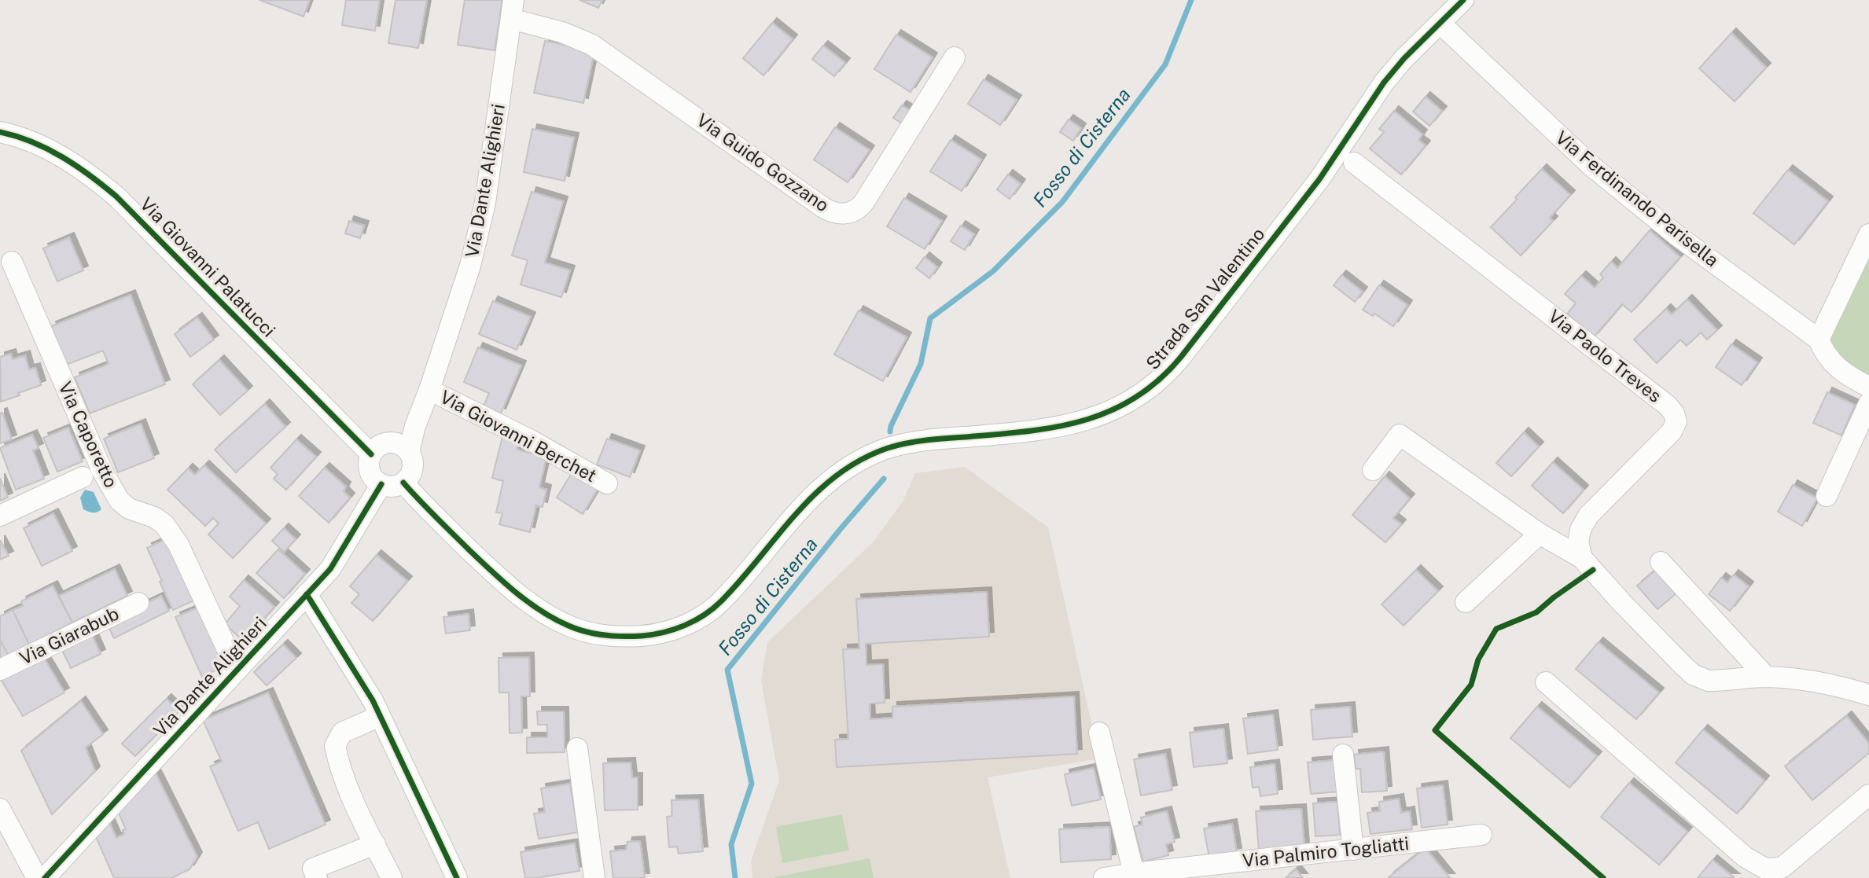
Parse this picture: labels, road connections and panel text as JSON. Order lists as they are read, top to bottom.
{
  "streets": {
    "street": [
      "Via Guido Gozzano",
      "Via Dante Alighieri",
      "Via Ferdinando Parisella",
      "Via Giovanni Palatucci",
      "Strada San Valentino",
      "Via Paolo Treves",
      "Via Caporetto",
      "Via Giovanni Berchet",
      "Via Giarabub",
      "Via Palmiro Togliatti"
    ]
  },
  "crossings": [
    ["Via Guido Gozzano", "Via Dante Alighieri"],
    ["Via Dante Alighieri", "Via Giovanni Palatucci"],
    ["Via Dante Alighieri", "Strada San Valentino"],
    ["Via Dante Alighieri", "Via Caporetto"],
    ["Via Dante Alighieri", "Via Giovanni Berchet"],
    ["Via Ferdinando Parisella", "Strada San Valentino"],
    ["Via Giovanni Palatucci", "Strada San Valentino"]
  ],
  "water": ["Fosso di Cisterna"]
}
